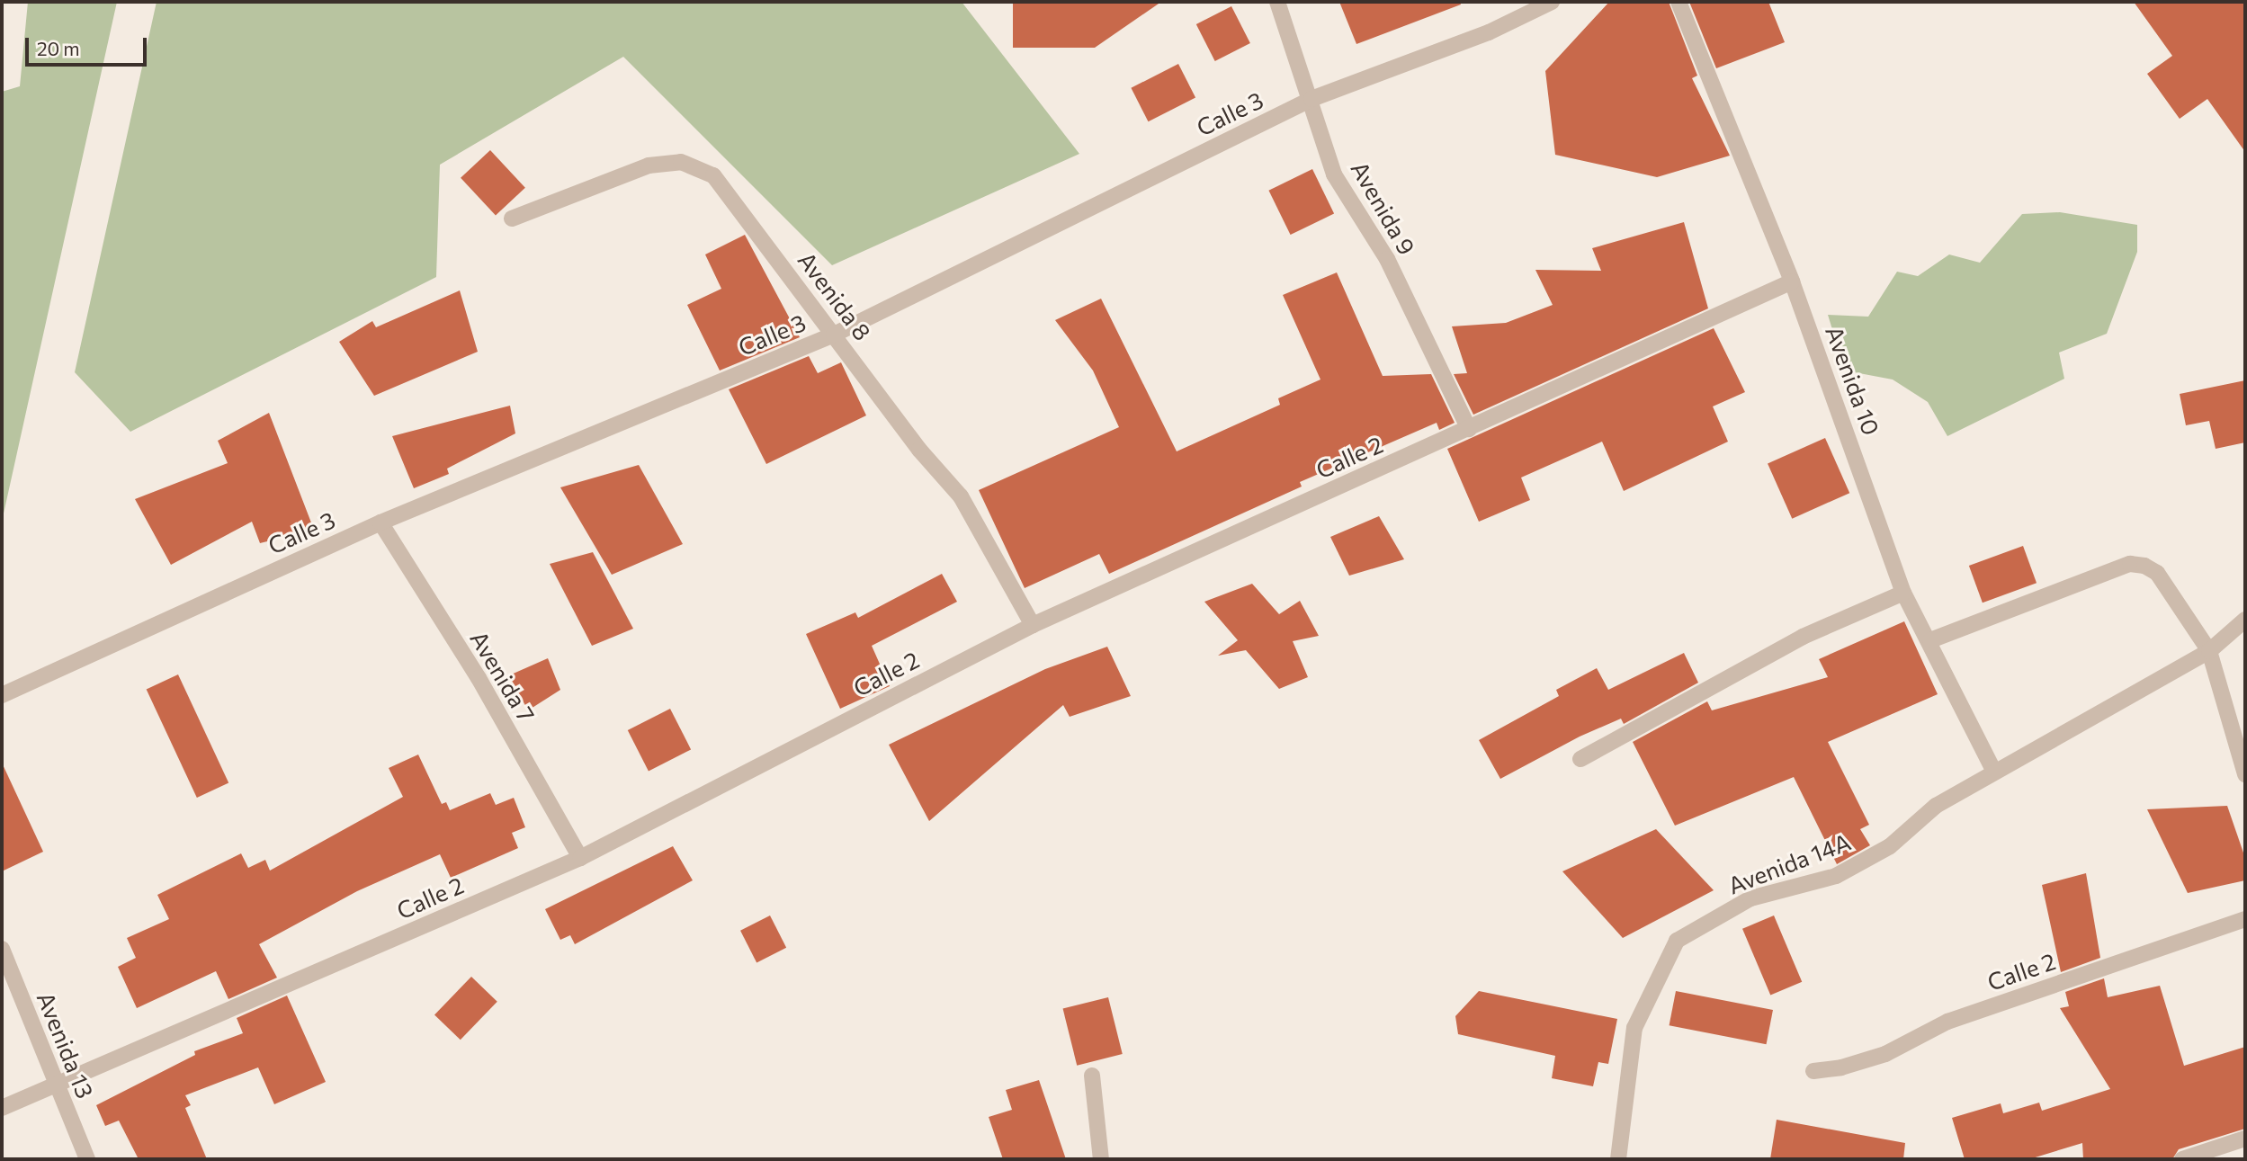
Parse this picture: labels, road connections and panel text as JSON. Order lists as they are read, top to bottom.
{
  "streets": {
    "street": [
      "Calle 3",
      "Avenida 9",
      "Avenida 8",
      "Avenida 10",
      "Calle 2",
      "Avenida 7",
      "Avenida 14A",
      "Avenida 13"
    ]
  },
  "crossings": [
    ["Calle 3", "Avenida 9"],
    ["Calle 3", "Avenida 8"],
    ["Calle 3", "Avenida 7"],
    ["Avenida 9", "Calle 2"],
    ["Avenida 8", "Calle 2"],
    ["Avenida 10", "Calle 2"],
    ["Avenida 10", "Avenida 14A"],
    ["Calle 2", "Avenida 7"],
    ["Calle 2", "Avenida 13"]
  ],
  "scale_bar": "20 m"
}
